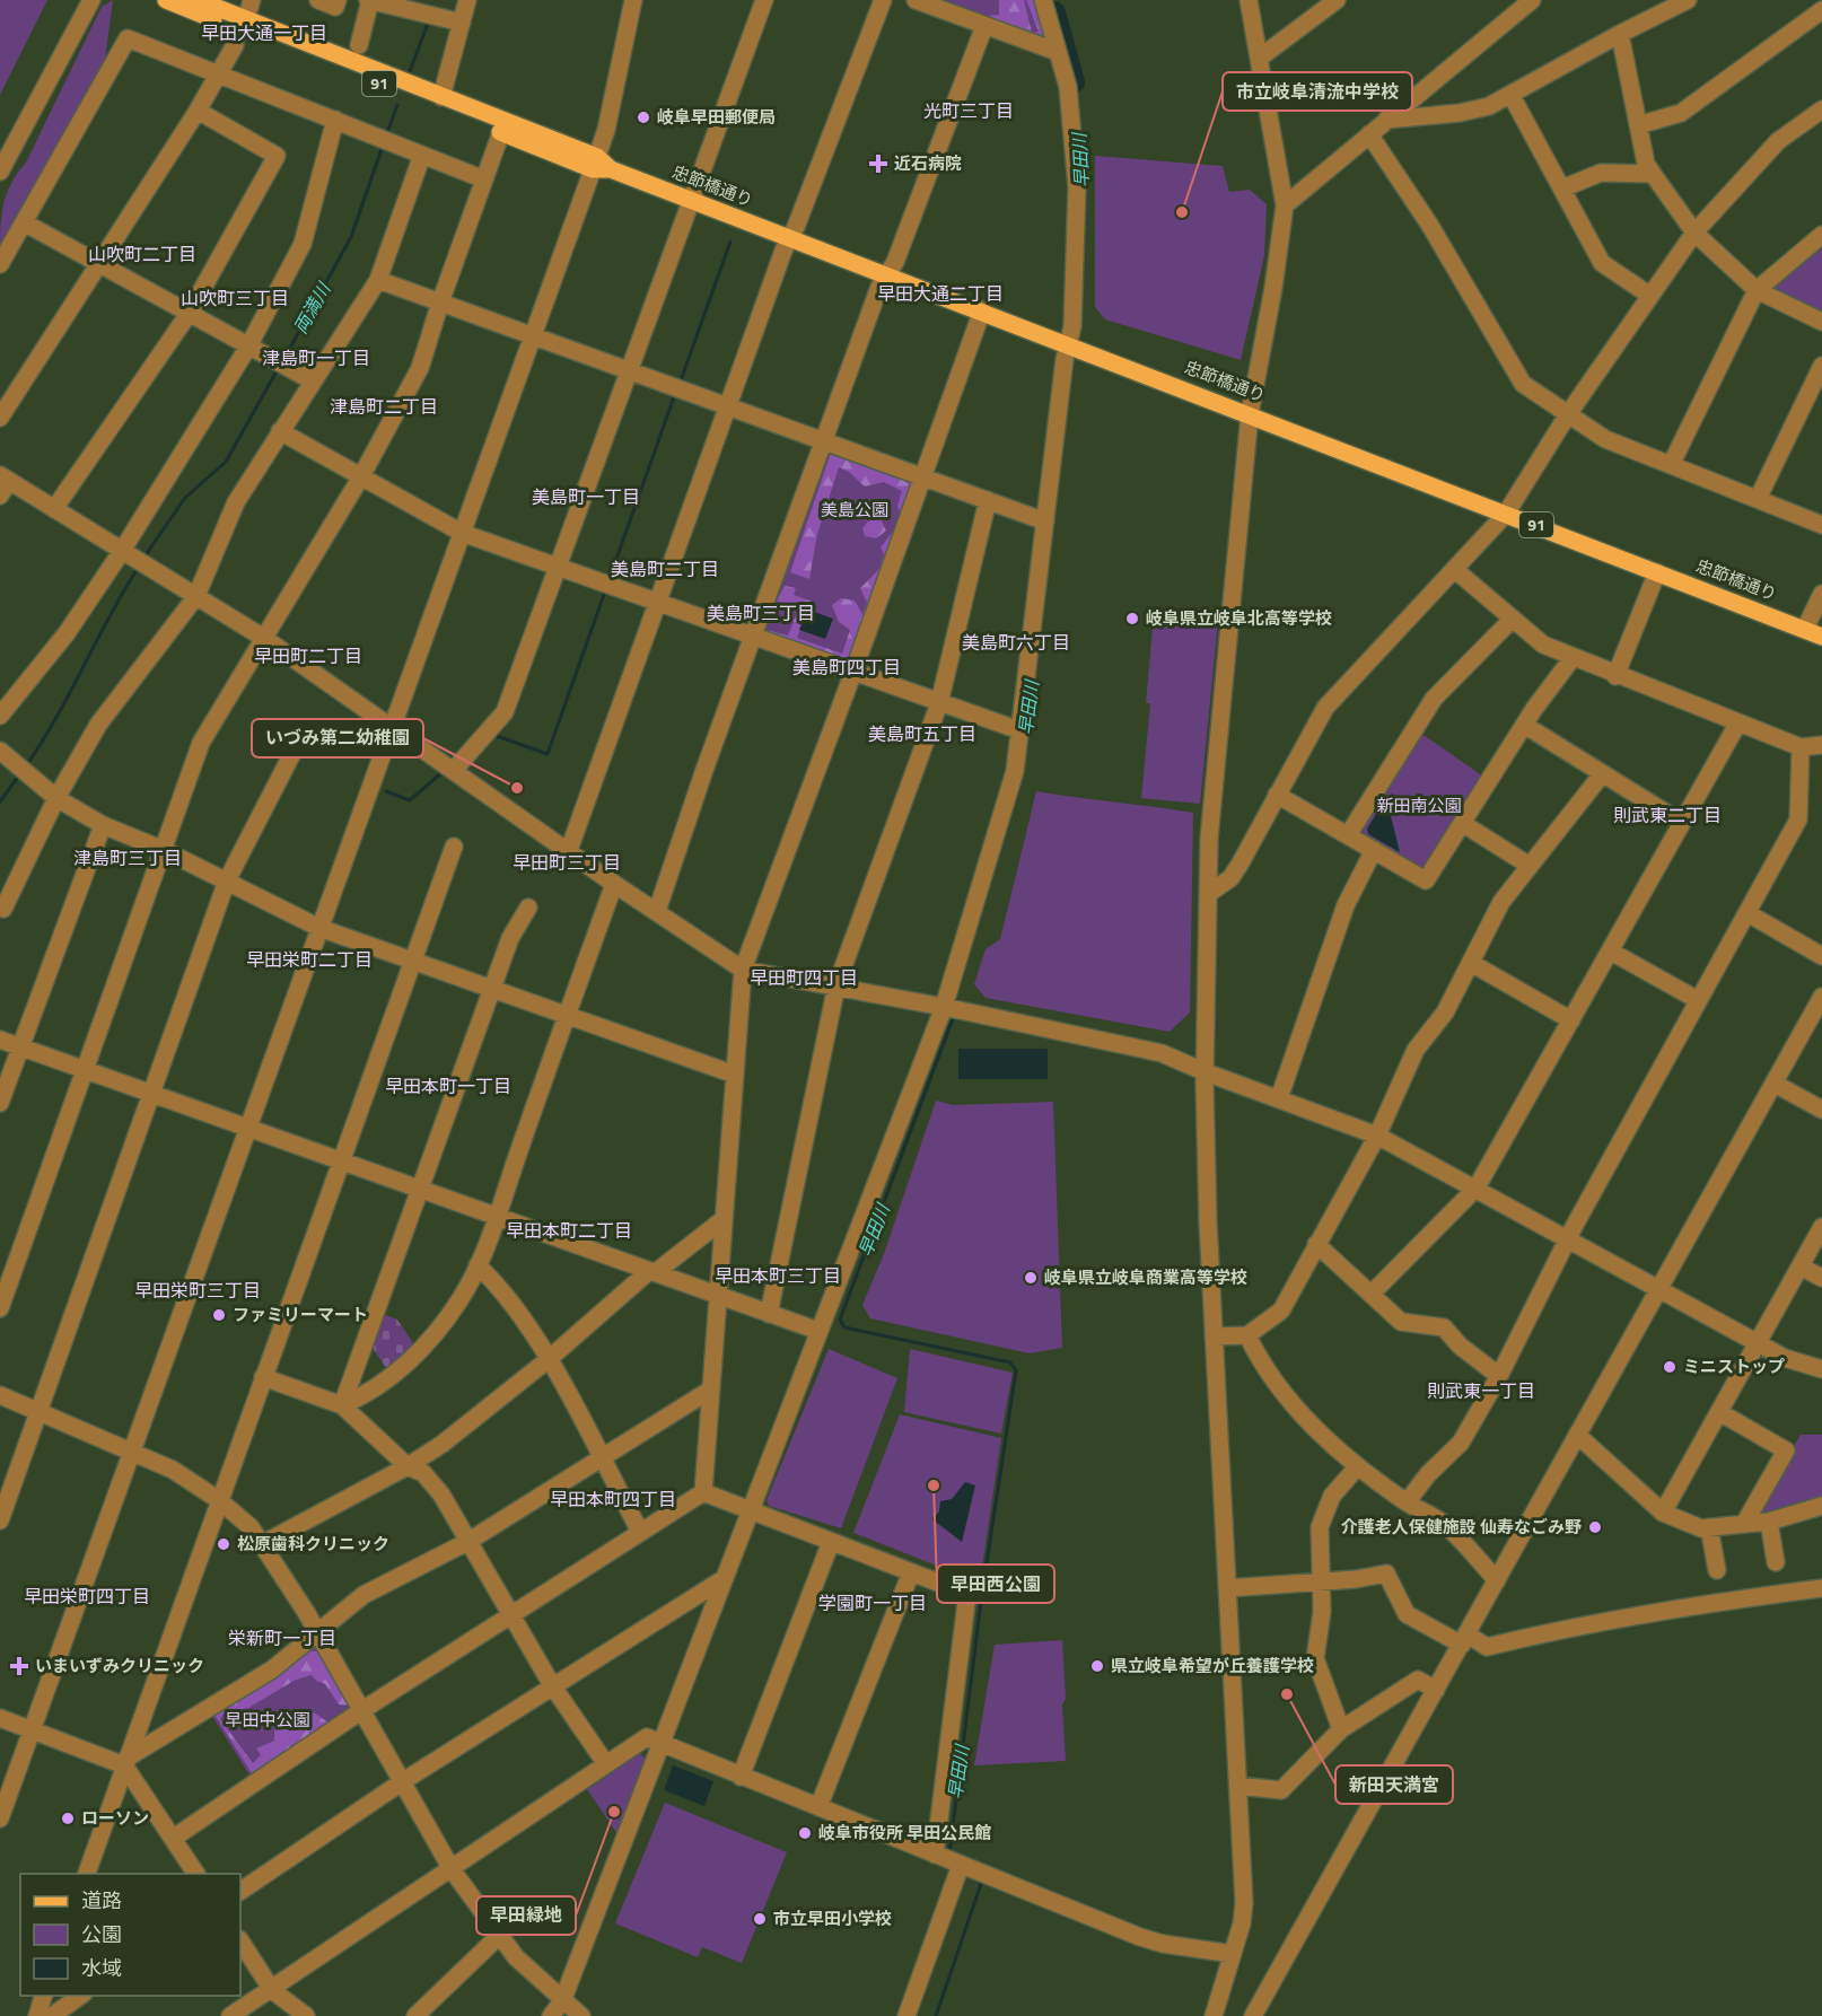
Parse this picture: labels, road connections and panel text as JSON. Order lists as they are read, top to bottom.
{
  "streets": {
    "main road": ["91", "忠節橋通り"]
  },
  "districts": [
    "早田大通一丁目",
    "光町三丁目",
    "山吹町二丁目",
    "早田大通二丁目",
    "山吹町三丁目",
    "津島町一丁目",
    "津島町二丁目",
    "美島町一丁目",
    "美島町二丁目",
    "美島町三丁目",
    "美島町六丁目",
    "早田町二丁目",
    "美島町四丁目",
    "美島町五丁目",
    "則武東二丁目",
    "津島町三丁目",
    "早田町三丁目",
    "早田栄町二丁目",
    "早田町四丁目",
    "早田本町一丁目",
    "早田本町二丁目",
    "早田本町三丁目",
    "早田栄町三丁目",
    "則武東一丁目",
    "早田本町四丁目",
    "早田栄町四丁目",
    "学園町一丁目",
    "栄新町一丁目"
  ],
  "water": ["早田川", "両満川"],
  "parks": ["美島公園", "新田南公園", "早田中公園"],
  "places": {
    "other": [
      "岐阜早田郵便局",
      "市立岐阜清流中学校",
      "岐阜県立岐阜北高等学校",
      "いづみ第二幼稚園",
      "岐阜県立岐阜商業高等学校",
      "ファミリーマート",
      "ミニストップ",
      "早田西公園",
      "介護老人保健施設 仙寿なごみ野",
      "松原歯科クリニック",
      "県立岐阜希望が丘養護学校",
      "新田天満宮",
      "早田緑地",
      "ローソン",
      "岐阜市役所 早田公民館",
      "市立早田小学校"
    ],
    "health": ["近石病院", "いまいずみクリニック"]
  },
  "legend": ["道路", "公園", "水域"]
}
